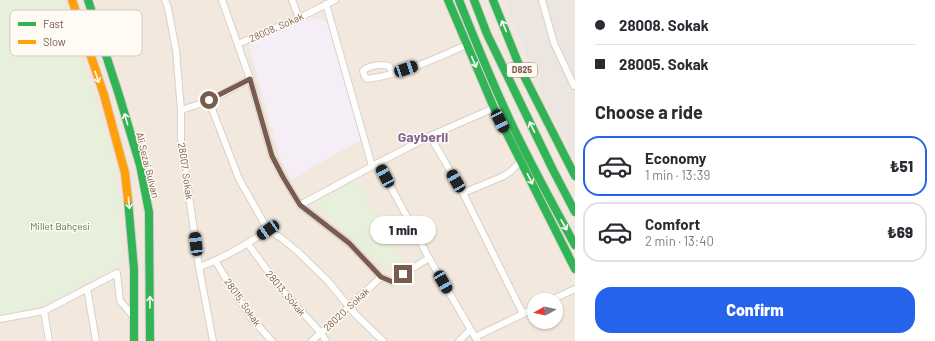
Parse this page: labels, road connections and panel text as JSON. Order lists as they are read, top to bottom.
{
  "streets": {
    "main road": ["D825", "Ali Sezai Bulvarı"],
    "street": [
      "28008. Sokak",
      "28007. Sokak",
      "28013. Sokak",
      "28015. Sokak",
      "28020. Sokak"
    ]
  },
  "crossings": [
    ["28013. Sokak", "28020. Sokak"]
  ],
  "districts": ["Gayberli"],
  "parks": ["Millet Bahçesi"],
  "legend": ["Fast", "Slow"],
  "north": "left",
  "page": {
    "banner": ["28008. Sokak", "28005. Sokak"],
    "heading": "Choose a ride",
    "list": [
      {
        "name": "Economy",
        "note": "1 min · 13:39",
        "value": "₺51"
      },
      {
        "name": "Comfort",
        "note": "2 min · 13:40",
        "value": "₺69"
      }
    ],
    "bubble": "1 min",
    "buttons": "Confirm"
  }
}
